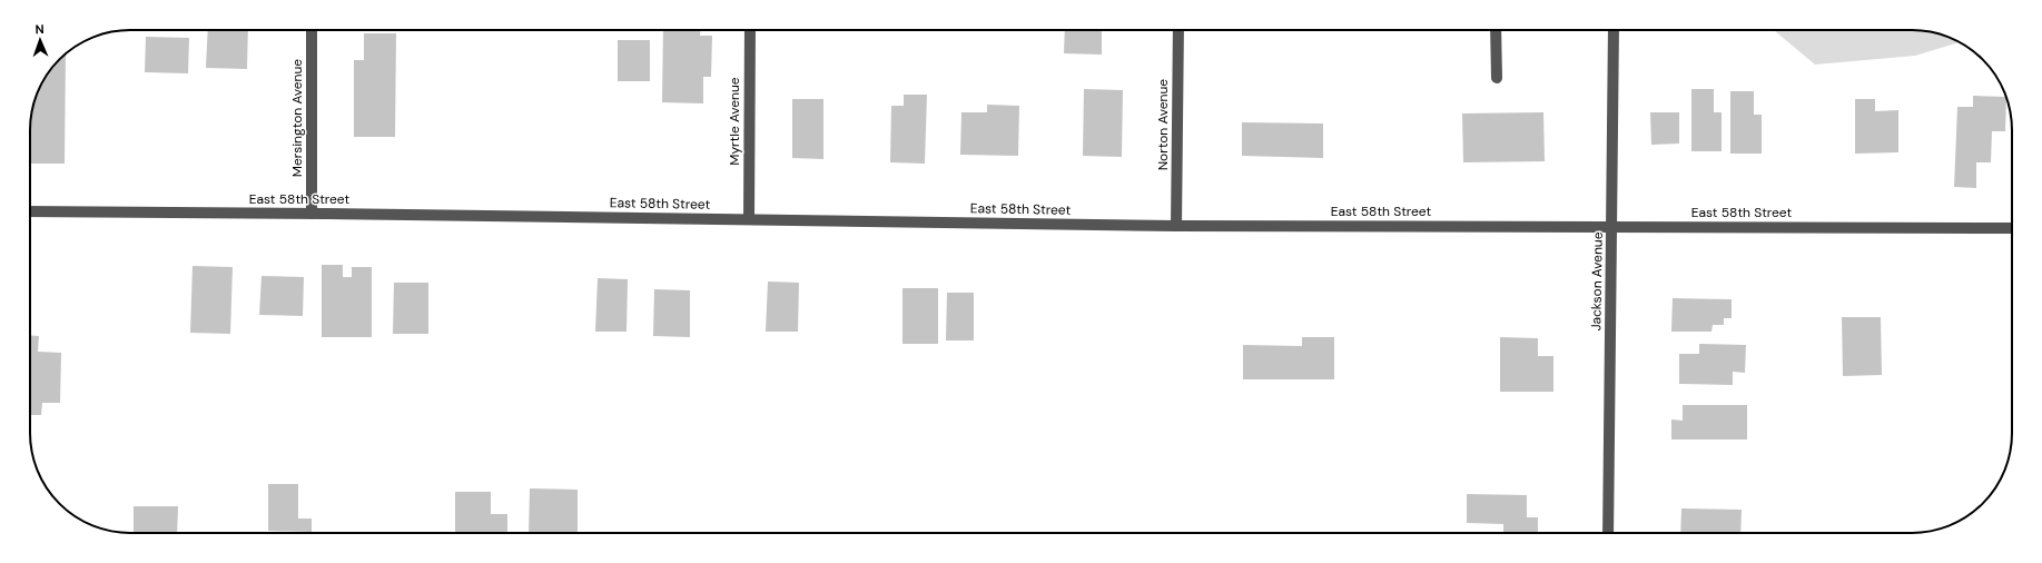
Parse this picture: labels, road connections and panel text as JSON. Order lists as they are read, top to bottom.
{
  "streets": {
    "street": [
      "Mersington Avenue",
      "Myrtle Avenue",
      "Norton Avenue",
      "East 58th Street",
      "Jackson Avenue"
    ]
  },
  "crossings": [
    ["Mersington Avenue", "East 58th Street"],
    ["Myrtle Avenue", "East 58th Street"],
    ["Norton Avenue", "East 58th Street"],
    ["East 58th Street", "Jackson Avenue"]
  ],
  "north": "top"
}
